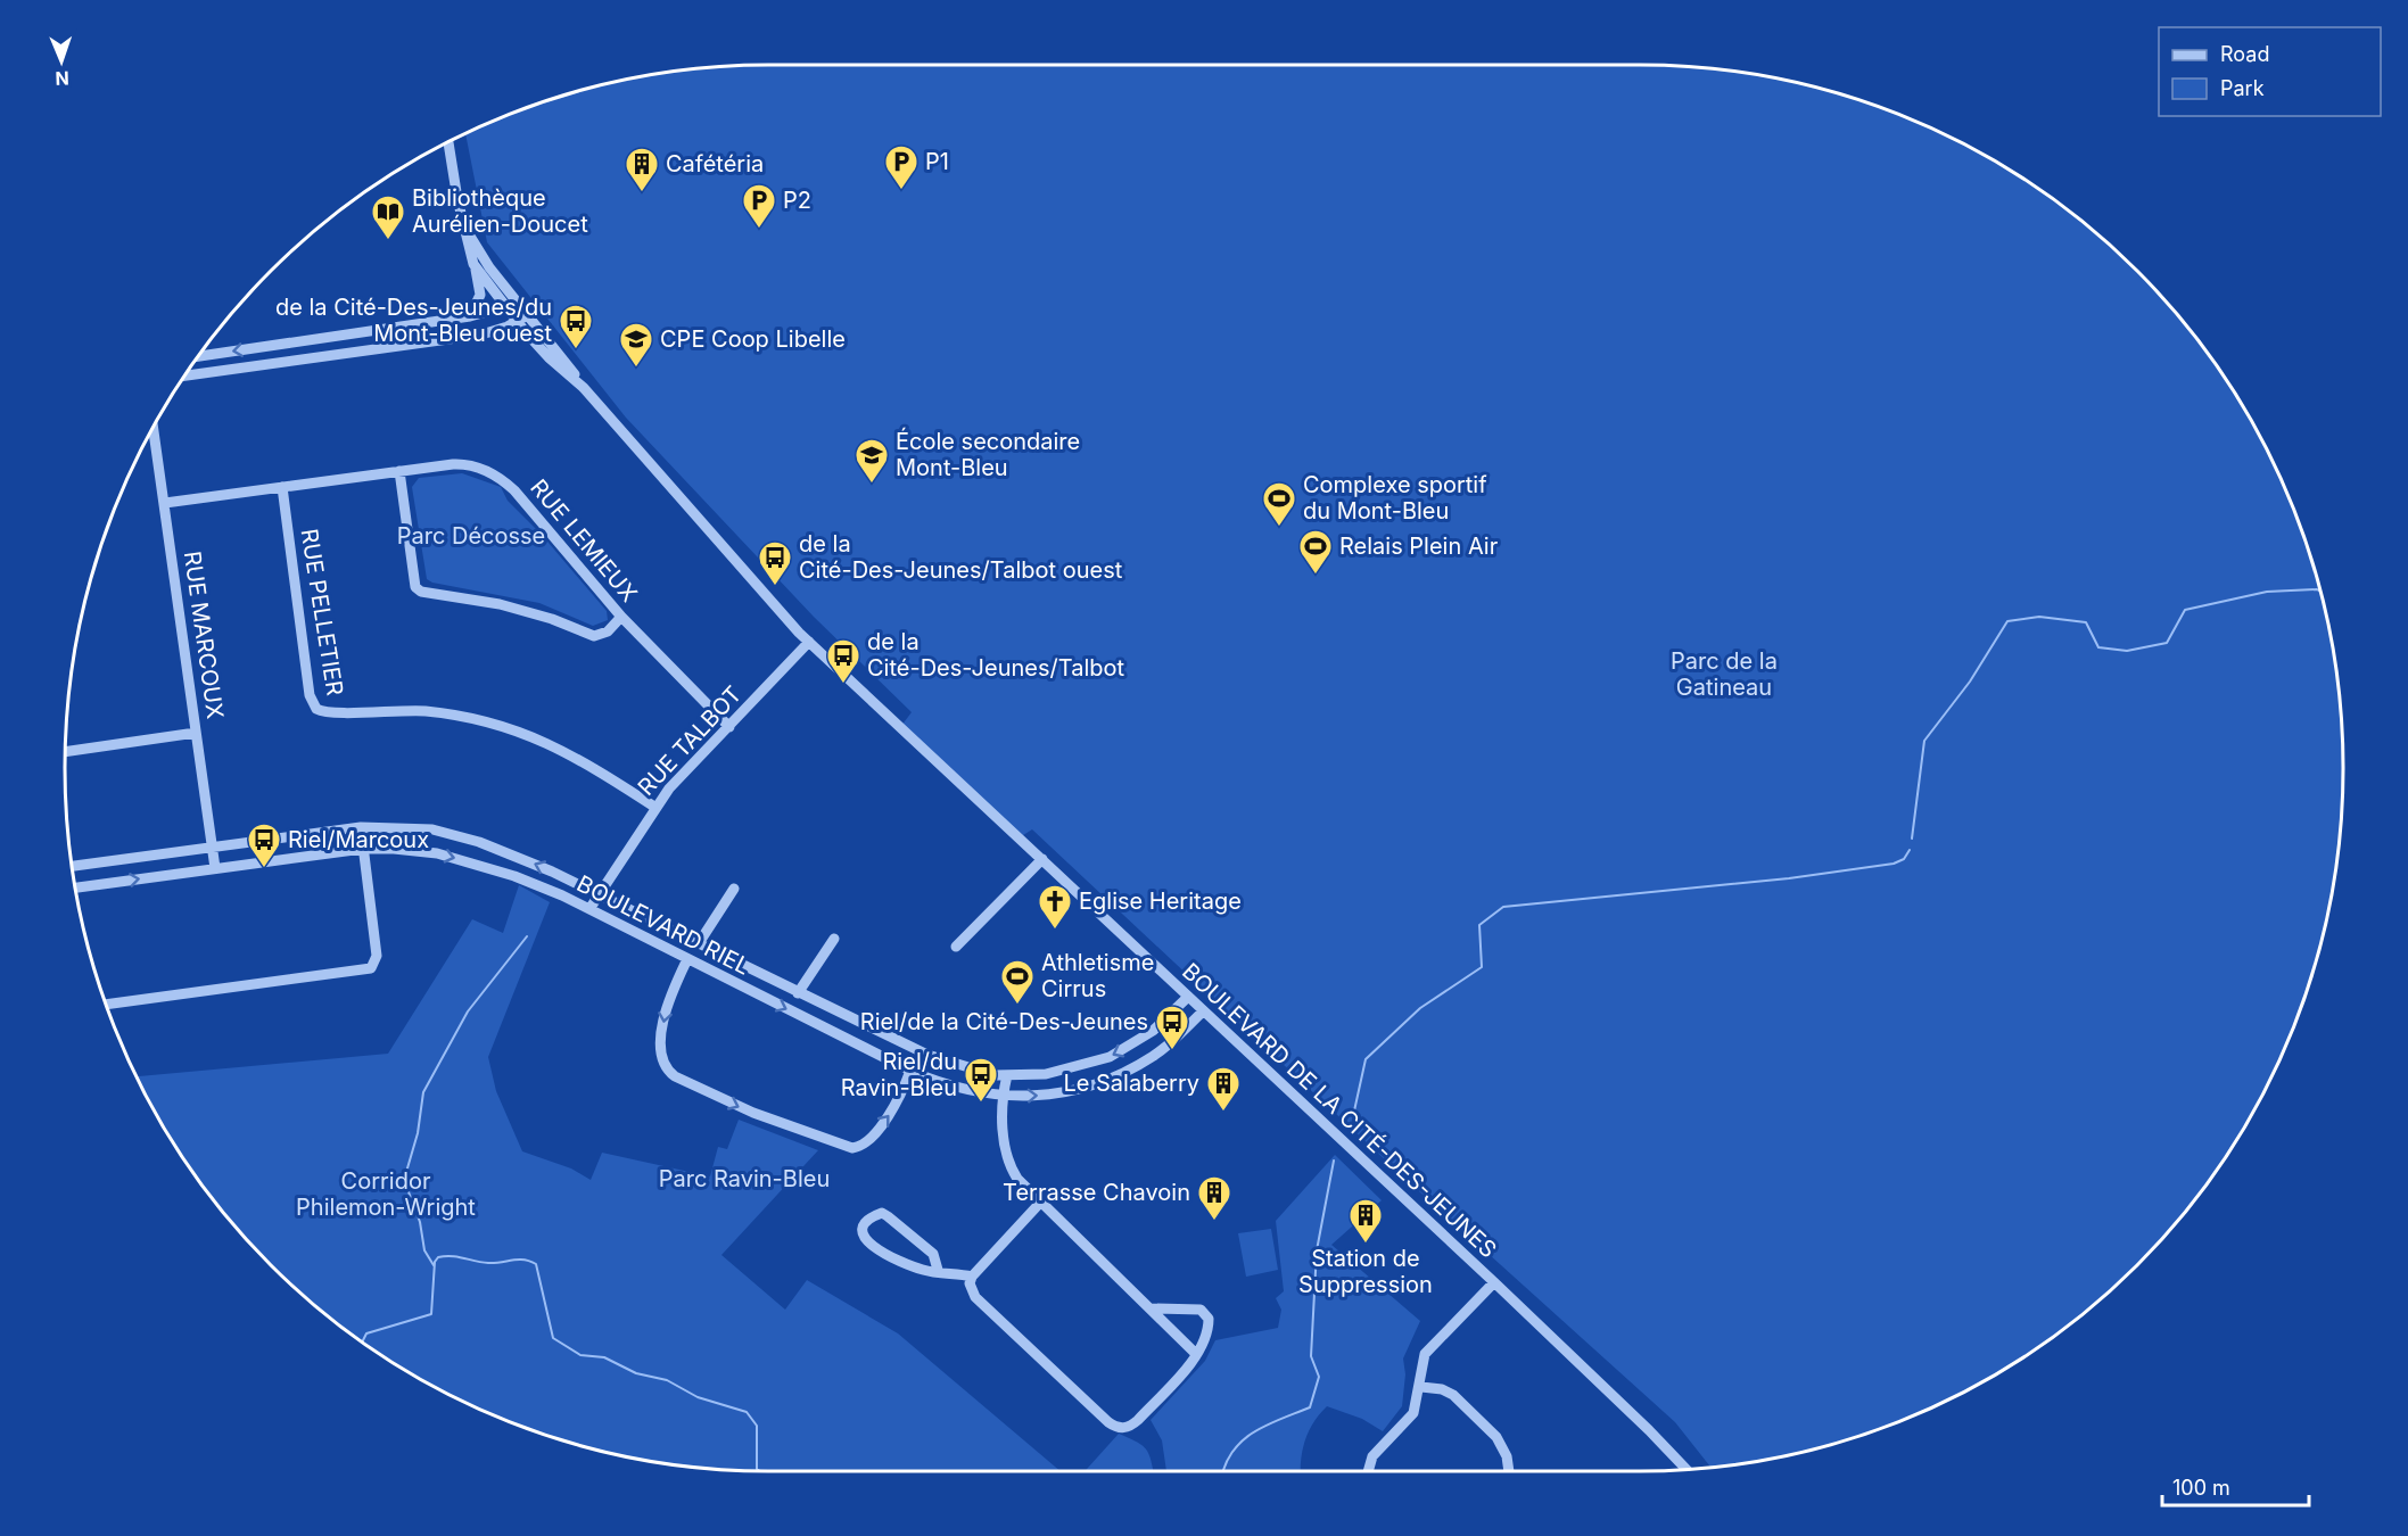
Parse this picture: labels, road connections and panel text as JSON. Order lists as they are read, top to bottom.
{
  "streets": {
    "street": [
      "RUE LEMIEUX",
      "RUE PELLETIER",
      "RUE MARCOUX",
      "RUE TALBOT",
      "BOULEVARD RIEL",
      "BOULEVARD DE LA CITÉ-DES-JEUNES"
    ]
  },
  "crossings": [
    ["RUE LEMIEUX", "RUE PELLETIER"],
    ["RUE LEMIEUX", "RUE MARCOUX"],
    ["RUE LEMIEUX", "RUE TALBOT"],
    ["RUE PELLETIER", "RUE TALBOT"],
    ["RUE MARCOUX", "BOULEVARD RIEL"],
    ["RUE TALBOT", "BOULEVARD RIEL"],
    ["RUE TALBOT", "BOULEVARD DE LA CITÉ-DES-JEUNES"],
    ["BOULEVARD RIEL", "BOULEVARD DE LA CITÉ-DES-JEUNES"]
  ],
  "parks": [
    "Parc Décosse",
    "Parc de la Gatineau",
    "Parc Ravin-Bleu",
    "Corridor Philemon-Wright"
  ],
  "places": {
    "parking": ["P1", "P2"],
    "building": [
      "Cafétéria",
      "Le Salaberry",
      "Terrasse Chavoin",
      "Station de Suppression"
    ],
    "library": ["Bibliothèque Aurélien-Doucet"],
    "bus stop": [
      "de la Cité-Des-Jeunes/du Mont-Bleu ouest",
      "de la Cité-Des-Jeunes/Talbot ouest",
      "de la Cité-Des-Jeunes/Talbot",
      "Riel/Marcoux",
      "Riel/de la Cité-Des-Jeunes",
      "Riel/du Ravin-Bleu"
    ],
    "school or university": ["CPE Coop Libelle", "École secondaire Mont-Bleu"],
    "sports": ["Complexe sportif du Mont-Bleu", "Relais Plein Air", "Athletisme Cirrus"],
    "church": ["Eglise Heritage"]
  },
  "legend": ["Road", "Park"],
  "scale_bar": "100 m",
  "north": "bottom"
}
